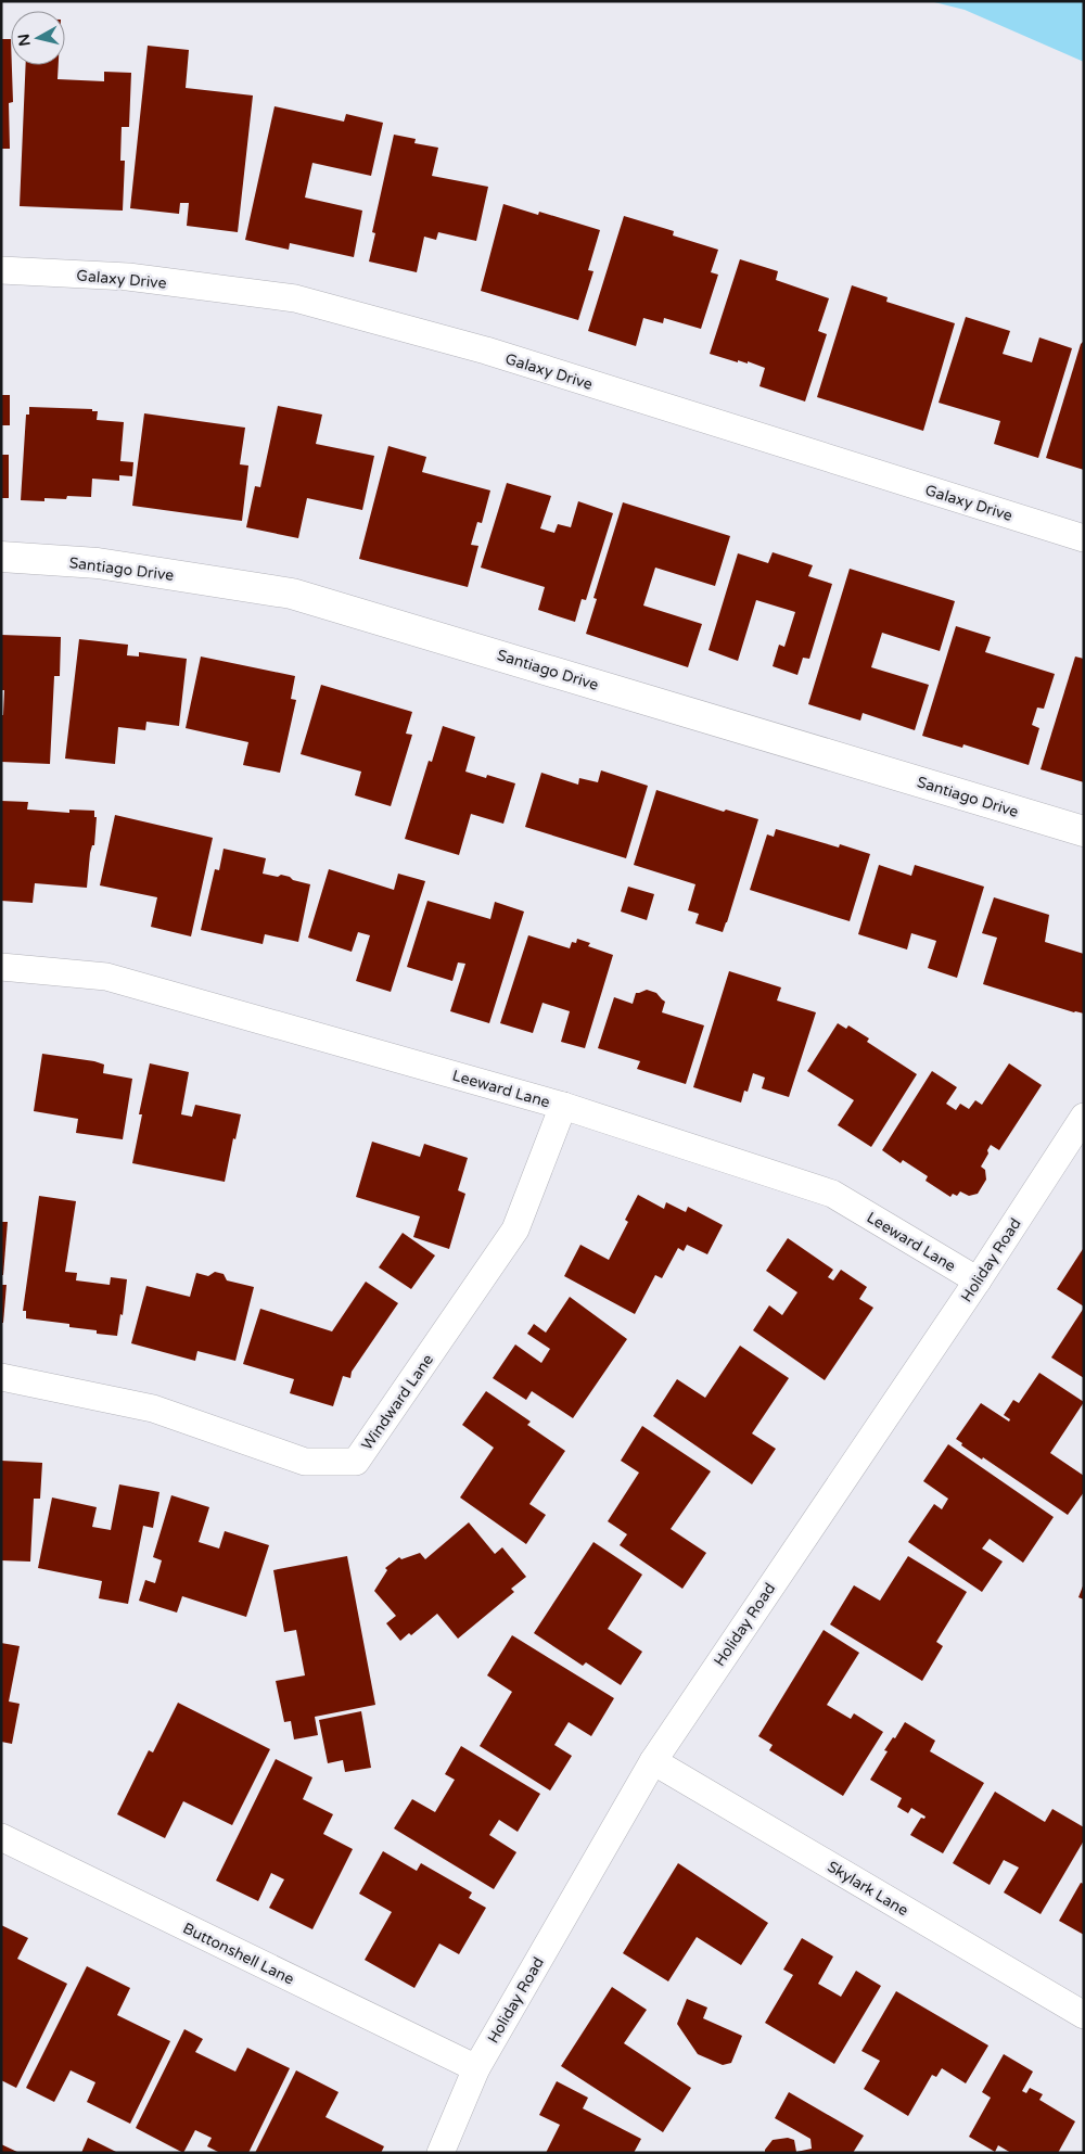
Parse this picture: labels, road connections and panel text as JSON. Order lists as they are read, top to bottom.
{
  "streets": {
    "street": [
      "Galaxy Drive",
      "Santiago Drive",
      "Leeward Lane",
      "Holiday Road",
      "Windward Lane",
      "Skylark Lane",
      "Buttonshell Lane"
    ]
  },
  "crossings": [
    ["Leeward Lane", "Holiday Road"],
    ["Leeward Lane", "Windward Lane"],
    ["Holiday Road", "Skylark Lane"],
    ["Holiday Road", "Buttonshell Lane"]
  ],
  "north": "left"
}
